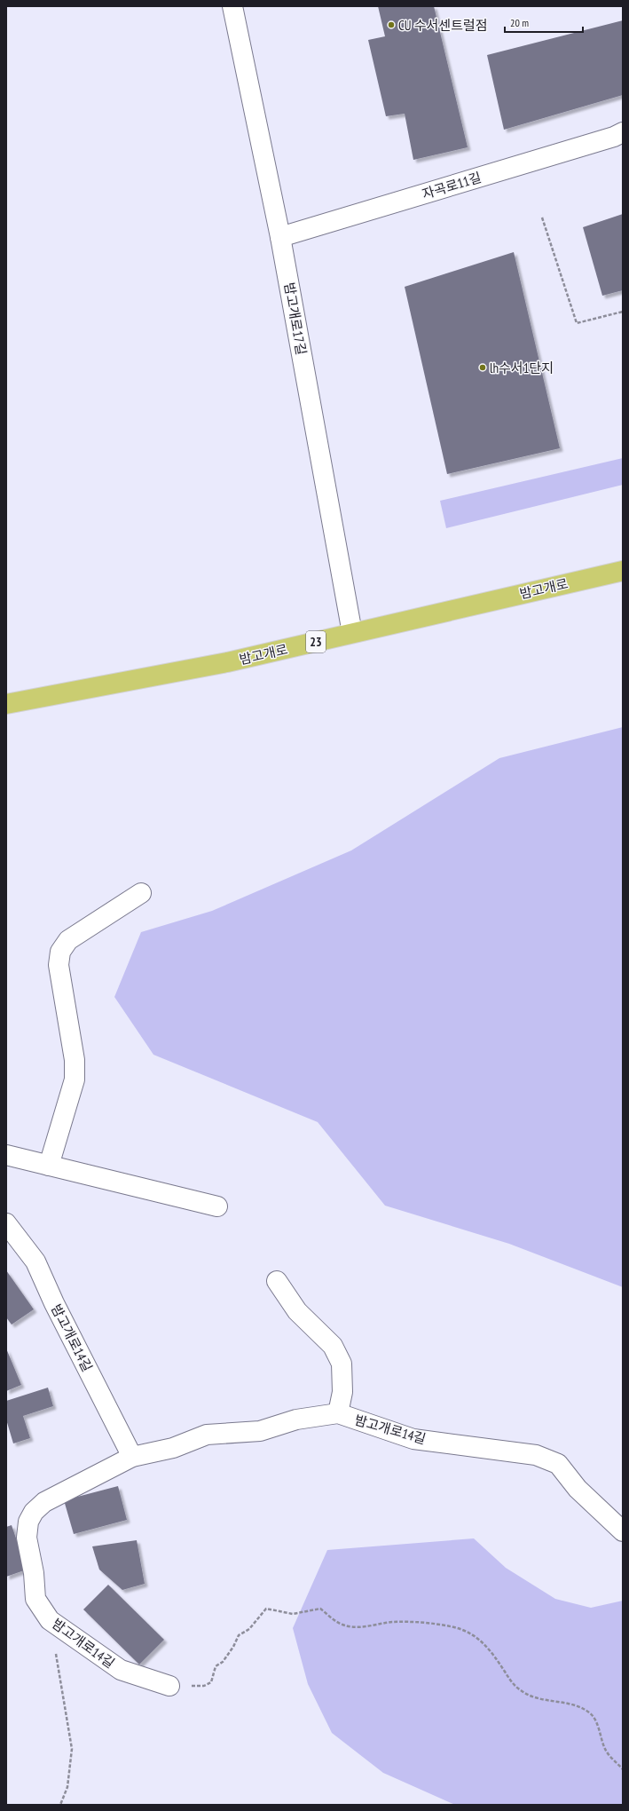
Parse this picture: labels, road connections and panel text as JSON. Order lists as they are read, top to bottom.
{
  "streets": {
    "main road": ["밤고개로", "23"],
    "street": ["자곡로11길", "밤고개로17길", "밤고개로14길"]
  },
  "crossings": [
    ["자곡로11길", "밤고개로17길"],
    ["밤고개로17길", "밤고개로"]
  ],
  "places": ["CU 수서센트럴점", "lh수서1단지"],
  "scale_bar": "20 m"
}
